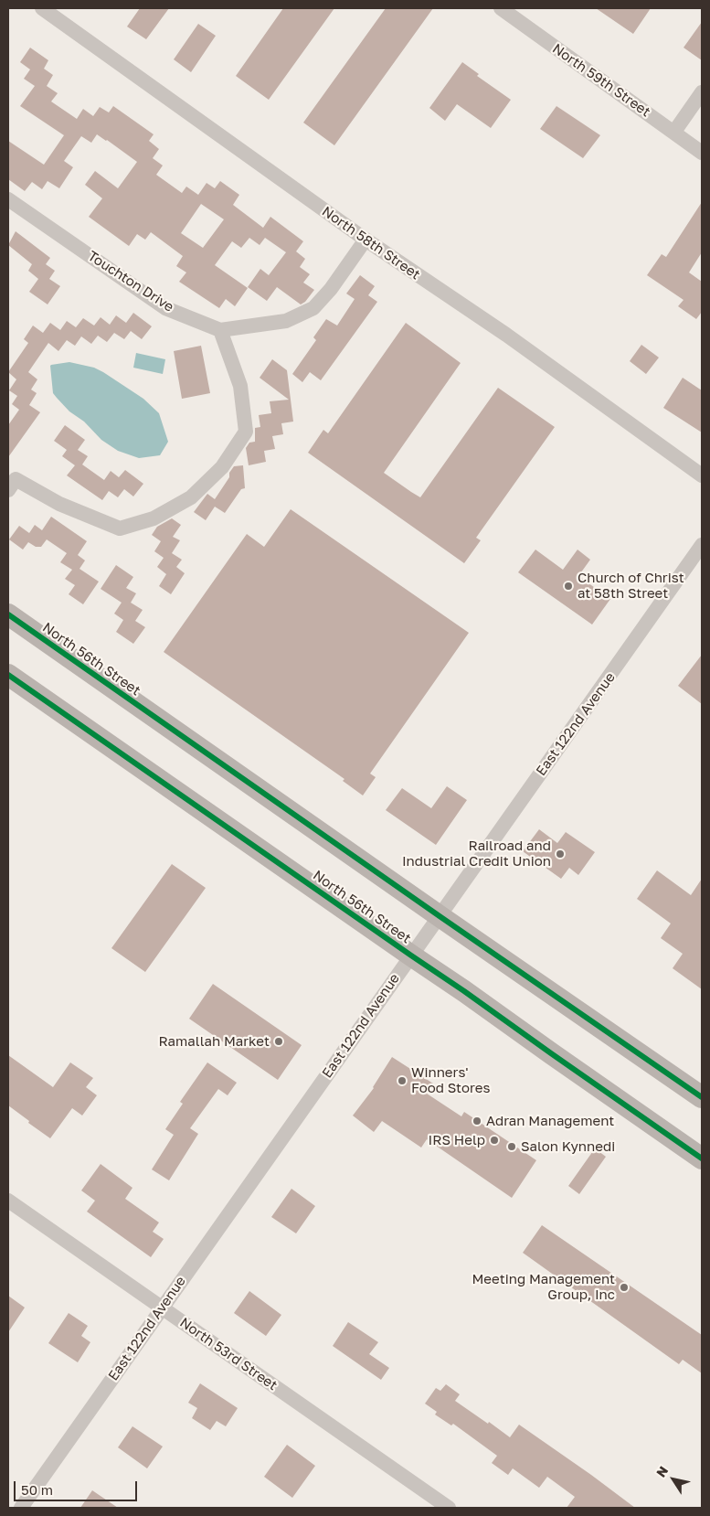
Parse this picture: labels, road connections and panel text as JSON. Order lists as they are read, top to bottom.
{
  "streets": {
    "main road": ["North 56th Street"],
    "street": [
      "North 59th Street",
      "North 58th Street",
      "Touchton Drive",
      "East 122nd Avenue",
      "North 53rd Street"
    ]
  },
  "crossings": [
    ["North 58th Street", "Touchton Drive"],
    ["North 56th Street", "East 122nd Avenue"],
    ["East 122nd Avenue", "North 53rd Street"]
  ],
  "places": [
    "Church of Christ at 58th Street",
    "Railroad and Industrial Credit Union",
    "Ramallah Market",
    "Winners' Food Stores",
    "Adran Management",
    "IRS Help",
    "Salon Kynnedi",
    "Meeting Management Group, Inc"
  ],
  "scale_bar": "50 m",
  "north": "top left"
}
